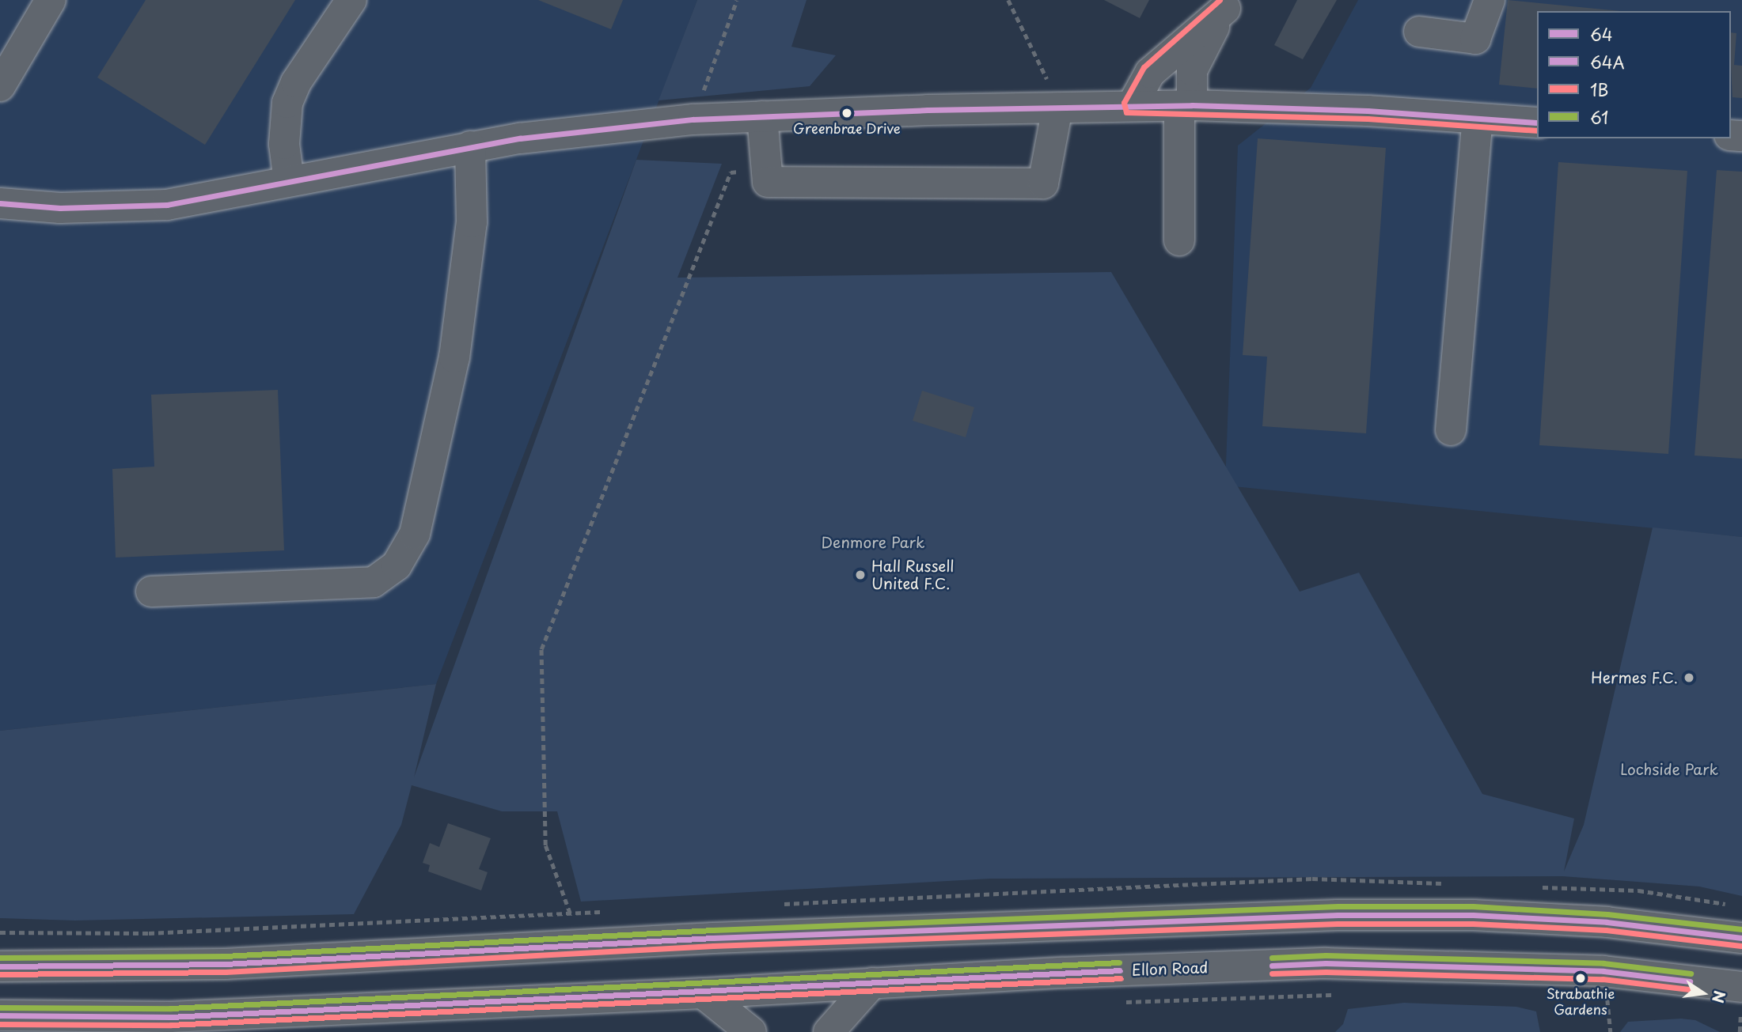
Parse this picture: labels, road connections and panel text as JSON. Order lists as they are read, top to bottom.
{
  "streets": {
    "main road": ["Ellon Road"]
  },
  "parks": ["Denmore Park", "Lochside Park"],
  "places": [
    "Greenbrae Drive",
    "Hall Russell United F.C.",
    "Hermes F.C.",
    "Strabathie Gardens"
  ],
  "lines": [
    "transit line 1B",
    "transit line 64",
    "transit line 61",
    "transit line 64A"
  ],
  "legend": [
    "64",
    "64A",
    "1B",
    "61"
  ],
  "north": "right"
}
